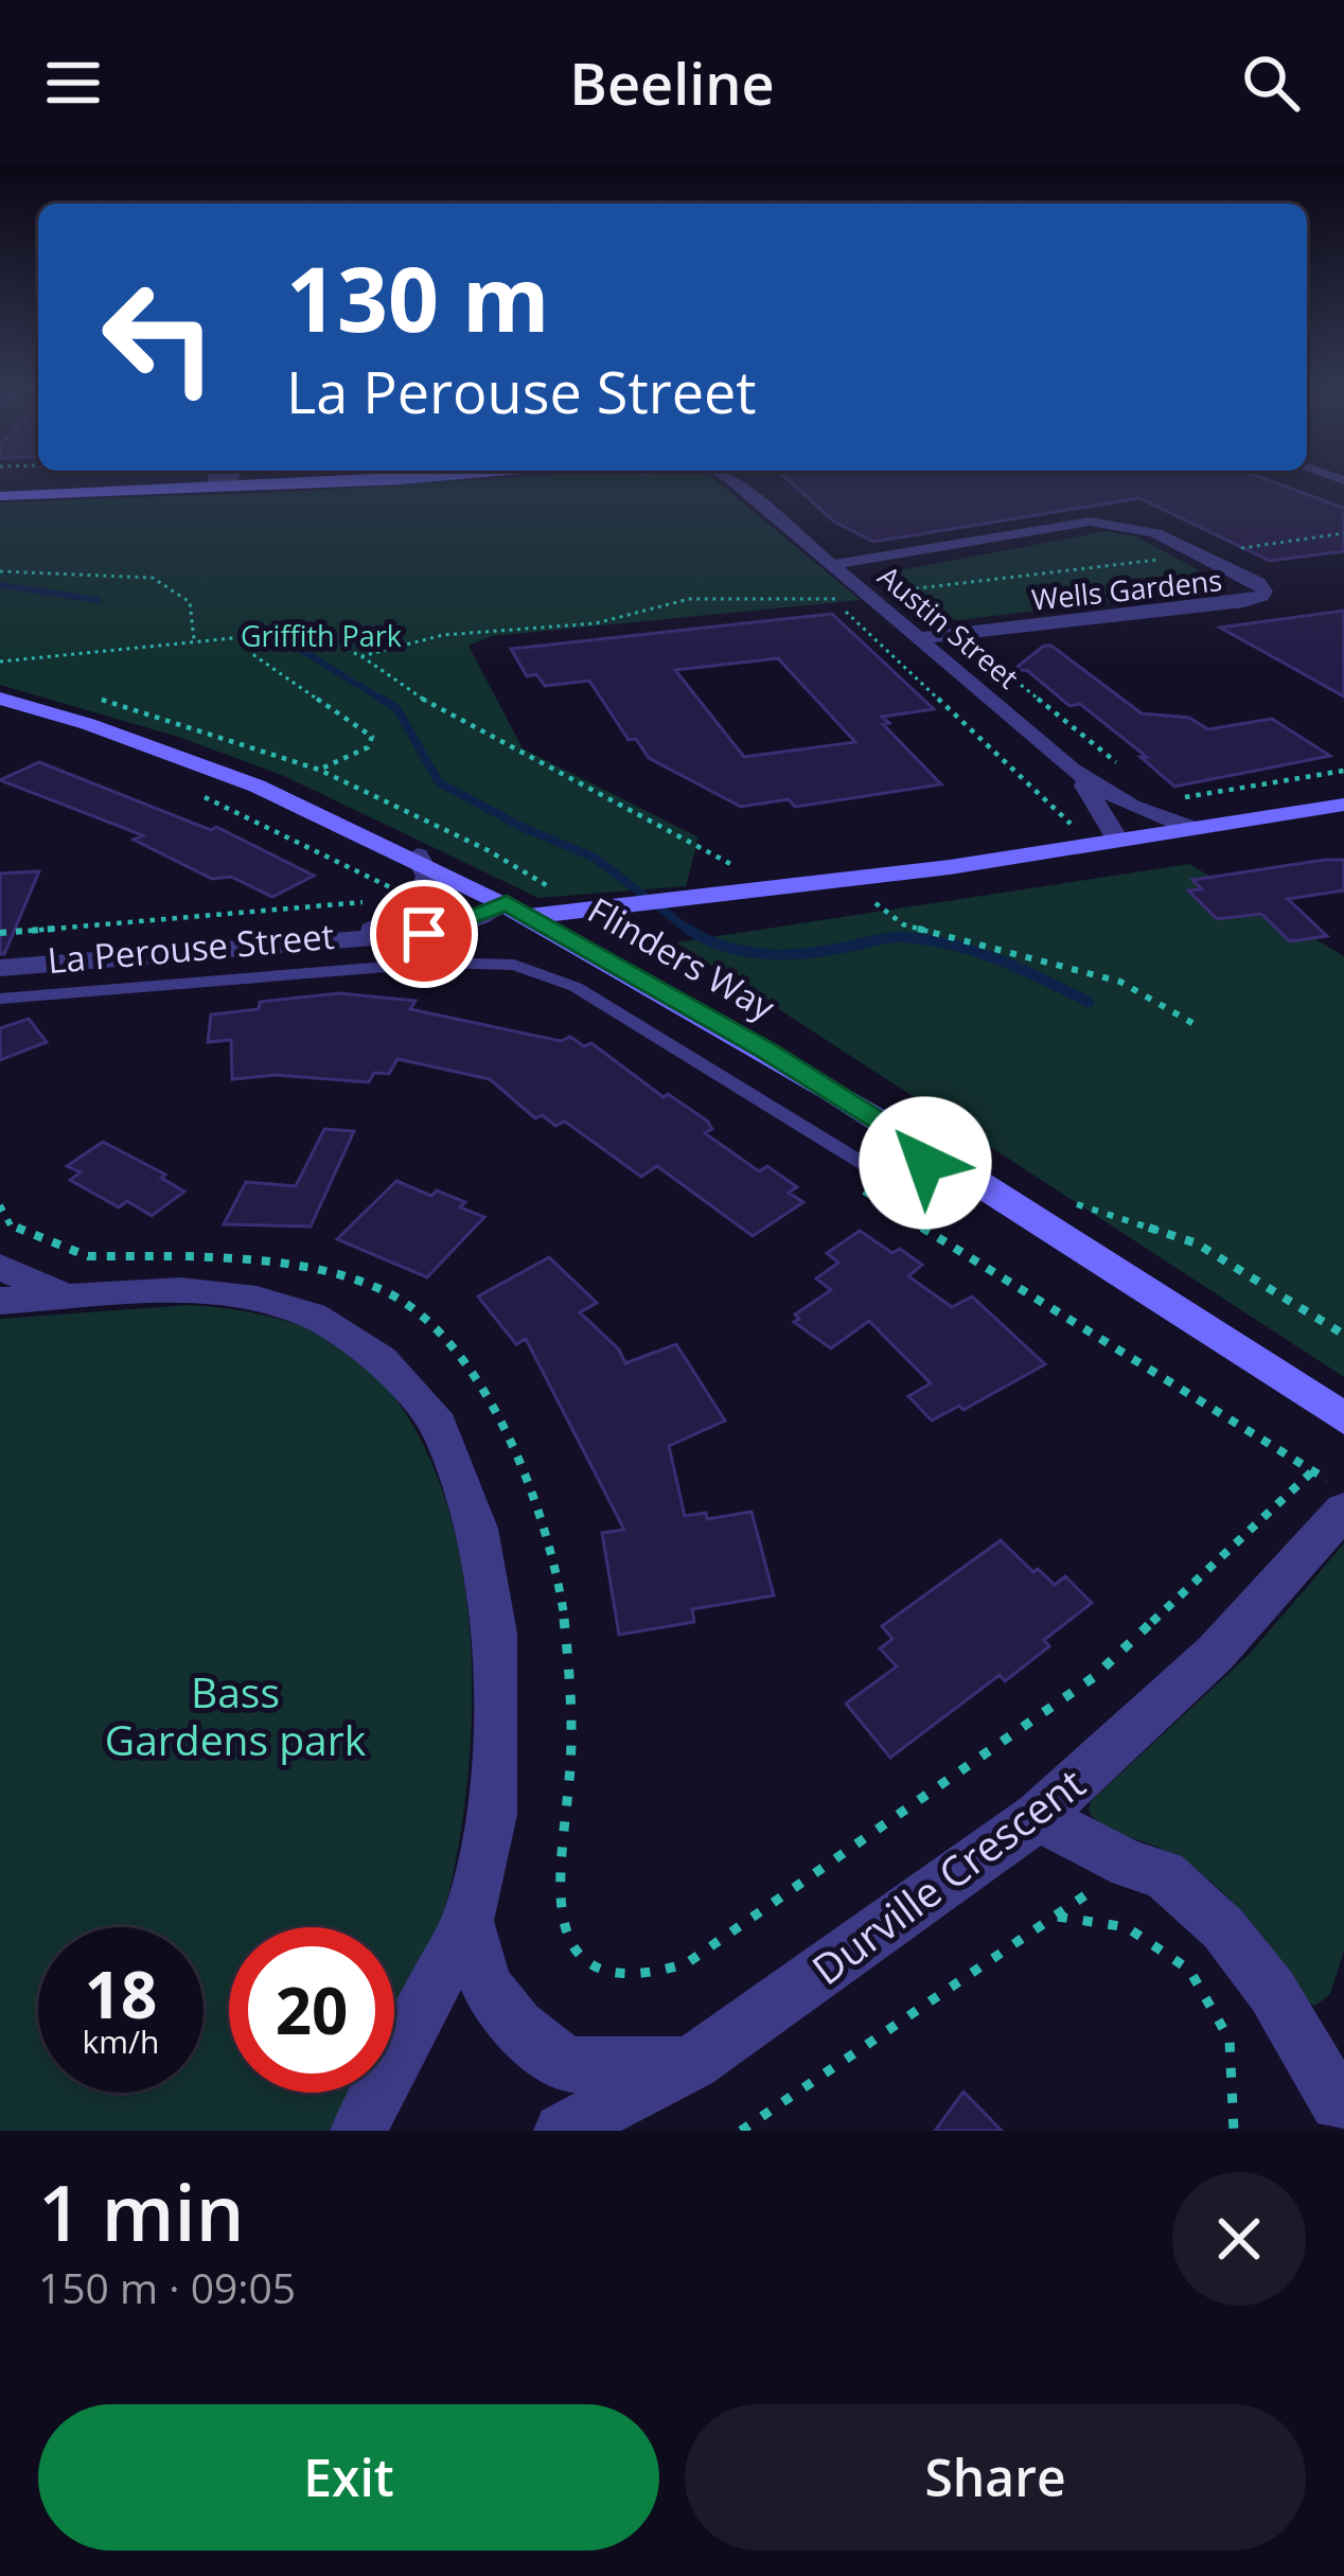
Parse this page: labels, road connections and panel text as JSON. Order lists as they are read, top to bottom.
{
  "streets": {
    "street": [
      "Wells Gardens",
      "Austin Street",
      "La Perouse Street",
      "Flinders Way",
      "Durville Crescent"
    ]
  },
  "crossings": [
    ["Wells Gardens", "Austin Street"],
    ["Austin Street", "La Perouse Street"],
    ["La Perouse Street", "Flinders Way"]
  ],
  "parks": ["Griffith Park", "Bass Gardens park"],
  "page": {
    "header": "Beeline",
    "turn": ["130 m", "La Perouse Street"],
    "speed": "18 km/h",
    "limit": "20",
    "heading": ["1 min", "150 m · 09:05"],
    "buttons": ["Exit", "Share"]
  }
}
